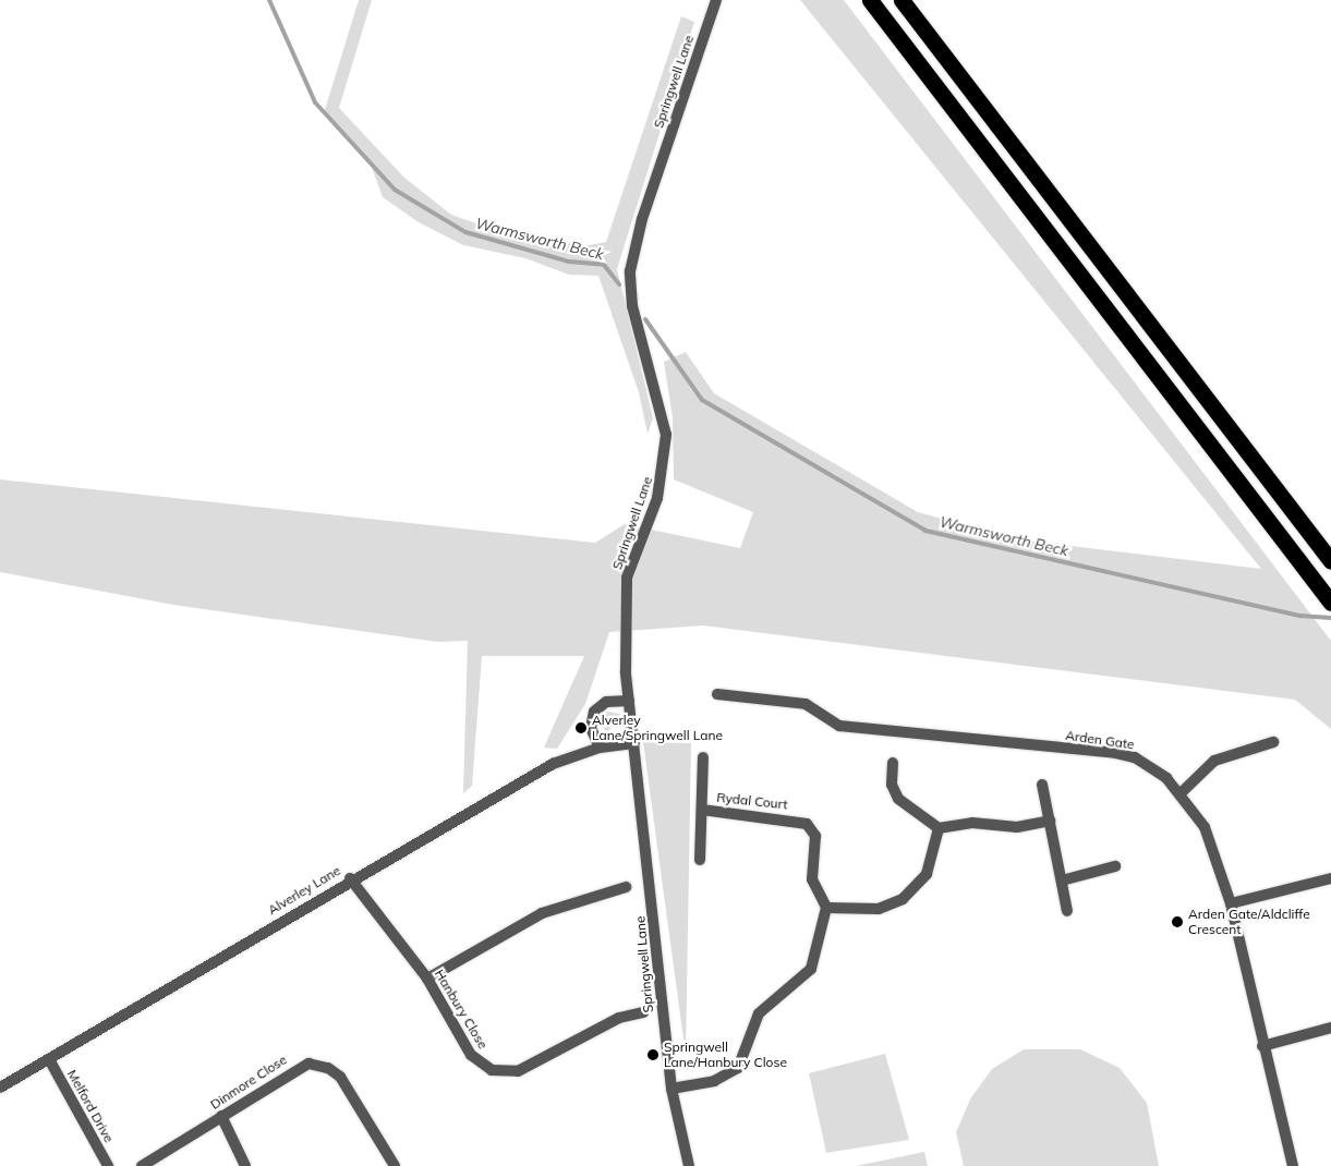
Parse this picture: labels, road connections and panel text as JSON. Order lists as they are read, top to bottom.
{
  "streets": {
    "street": [
      "Springwell Lane",
      "Arden Gate",
      "Rydal Court",
      "Alverley Lane",
      "Hanbury Close",
      "Dinmore Close",
      "Melford Drive"
    ]
  },
  "crossings": [
    ["Springwell Lane", "Alverley Lane"],
    ["Alverley Lane", "Hanbury Close"],
    ["Alverley Lane", "Melford Drive"]
  ],
  "water": ["Warmsworth Beck"],
  "places": ["Alverley Lane/Springwell Lane", "Arden Gate/Aldcliffe Crescent", "Springwell Lane/Hanbury Close"]
}
